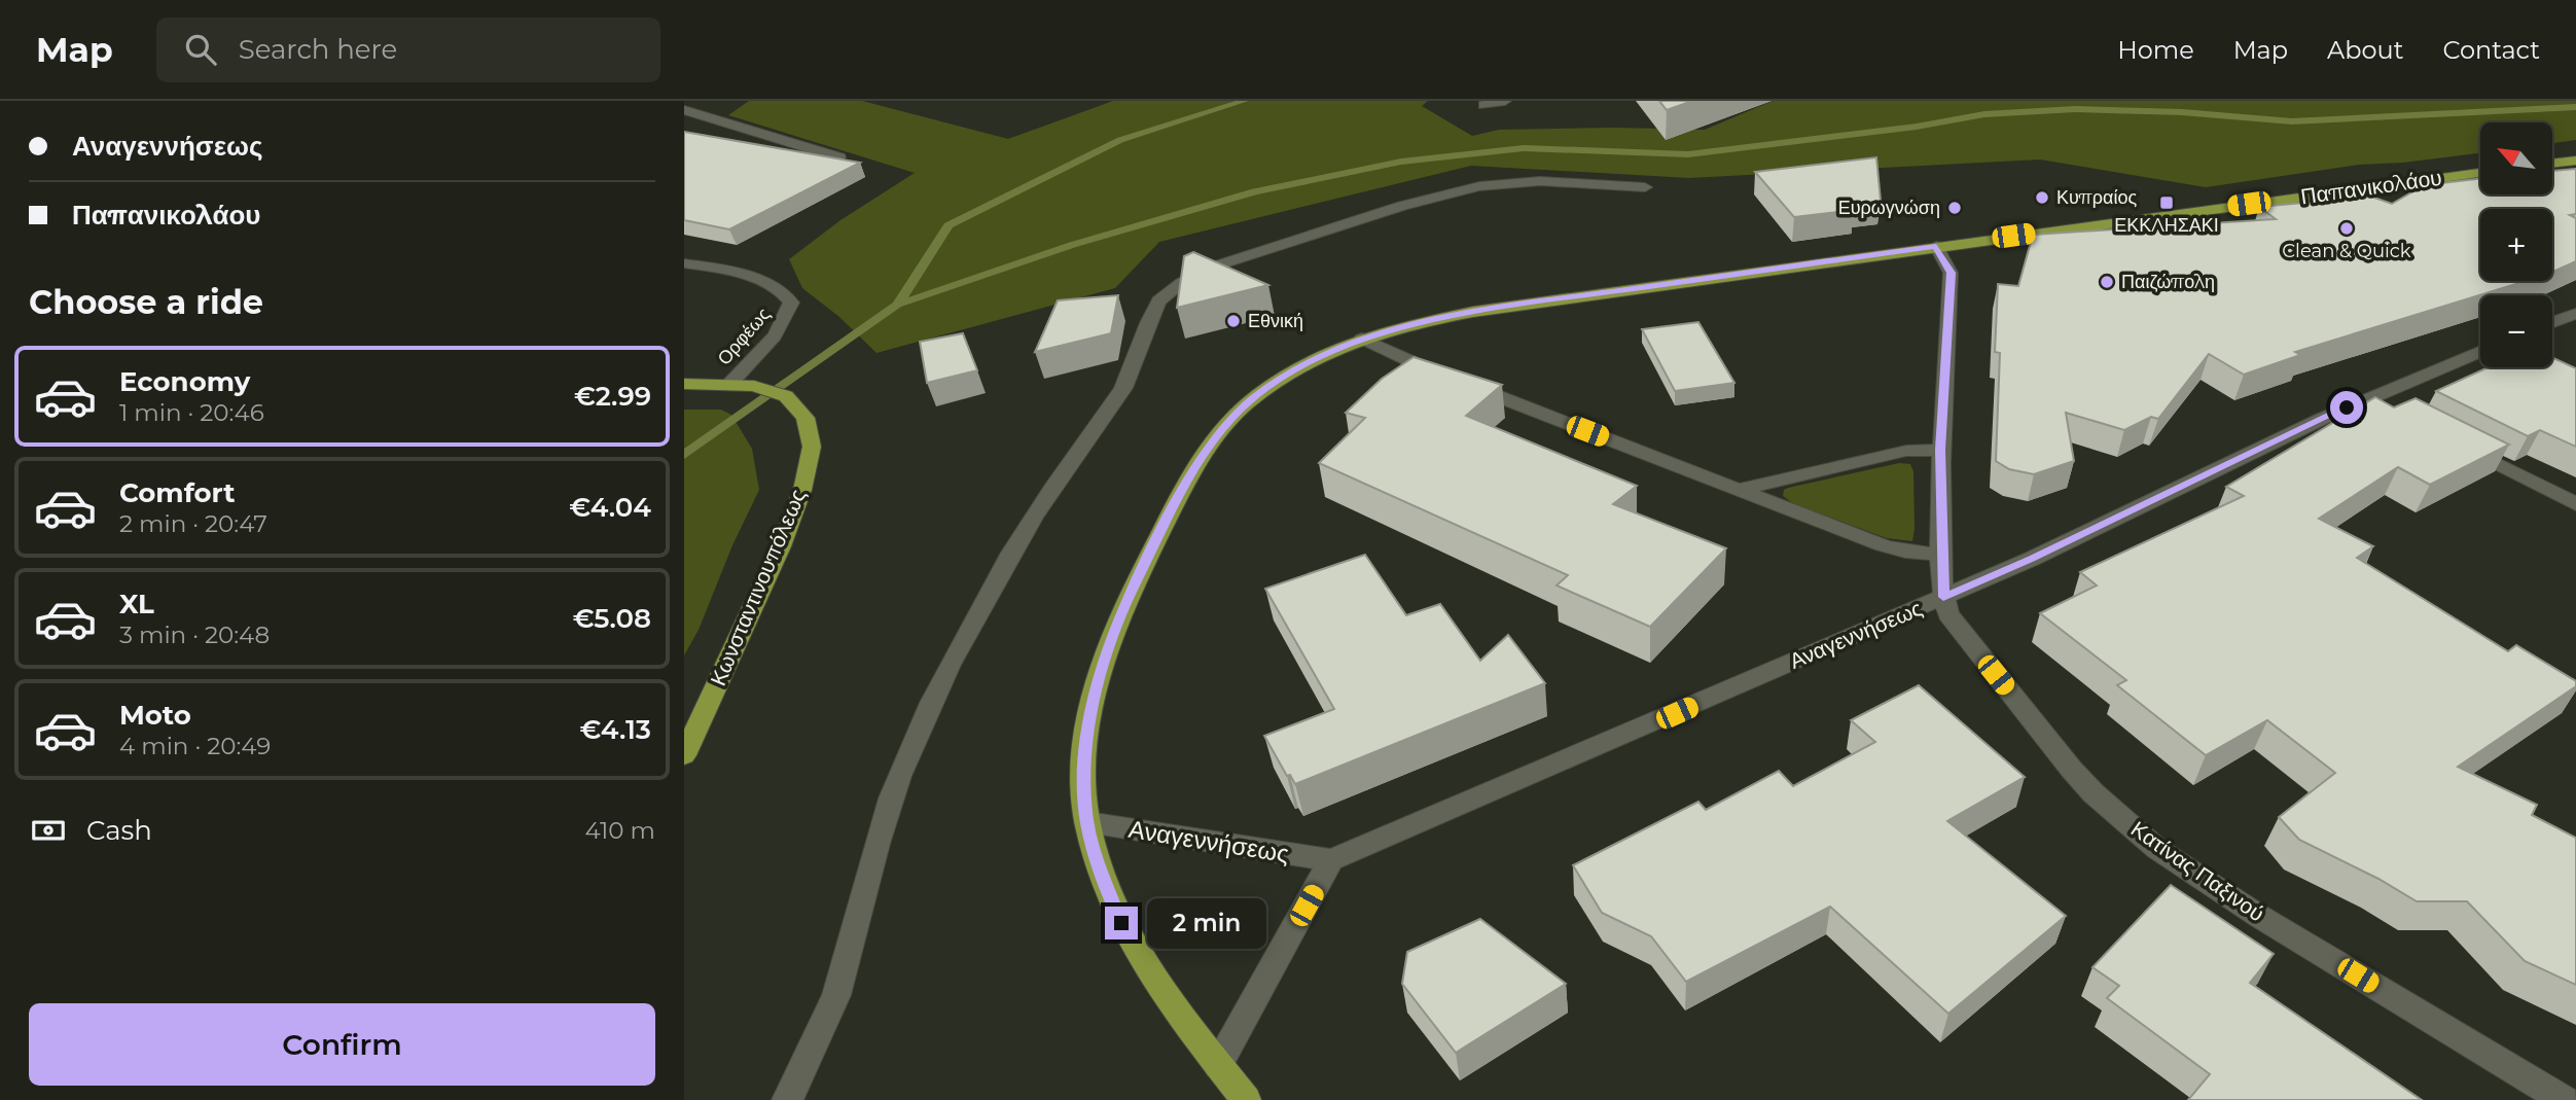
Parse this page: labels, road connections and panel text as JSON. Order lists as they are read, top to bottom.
{
  "streets": {
    "main road": ["Παπανικολάου", "Κωνσταντινουπόλεως"],
    "street": ["Ορφέως", "Αναγεννήσεως", "Κατίνας Παξινού"]
  },
  "crossings": [
    ["Παπανικολάου", "Αναγεννήσεως"],
    ["Παπανικολάου", "Κατίνας Παξινού"],
    ["Ορφέως", "Κωνσταντινουπόλεως"],
    ["Αναγεννήσεως", "Κατίνας Παξινού"]
  ],
  "places": {
    "other": [
      "Κυπραίος",
      "Ευρωγνώση",
      "Clean & Quick",
      "Παιζώπολη",
      "Εθνική"
    ],
    "transit": ["ΕΚΚΛΗΣΑΚΙ"]
  },
  "north": "top left",
  "page": {
    "header": "Map",
    "search": "Search here",
    "nav": [
      "Home",
      "Map",
      "About",
      "Contact"
    ],
    "banner": ["Αναγεννήσεως", "Παπανικολάου"],
    "map_buttons": ["+", "−"],
    "heading": "Choose a ride",
    "list": [
      {
        "name": "Economy",
        "note": "1 min · 20:46",
        "value": "€2.99"
      },
      {
        "name": "Comfort",
        "note": "2 min · 20:47",
        "value": "€4.04"
      },
      {
        "name": "XL",
        "note": "3 min · 20:48",
        "value": "€5.08"
      },
      {
        "name": "Moto",
        "note": "4 min · 20:49",
        "value": "€4.13"
      }
    ],
    "pay": ["Cash", "410 m"],
    "bubble": "2 min",
    "buttons": "Confirm"
  }
}
